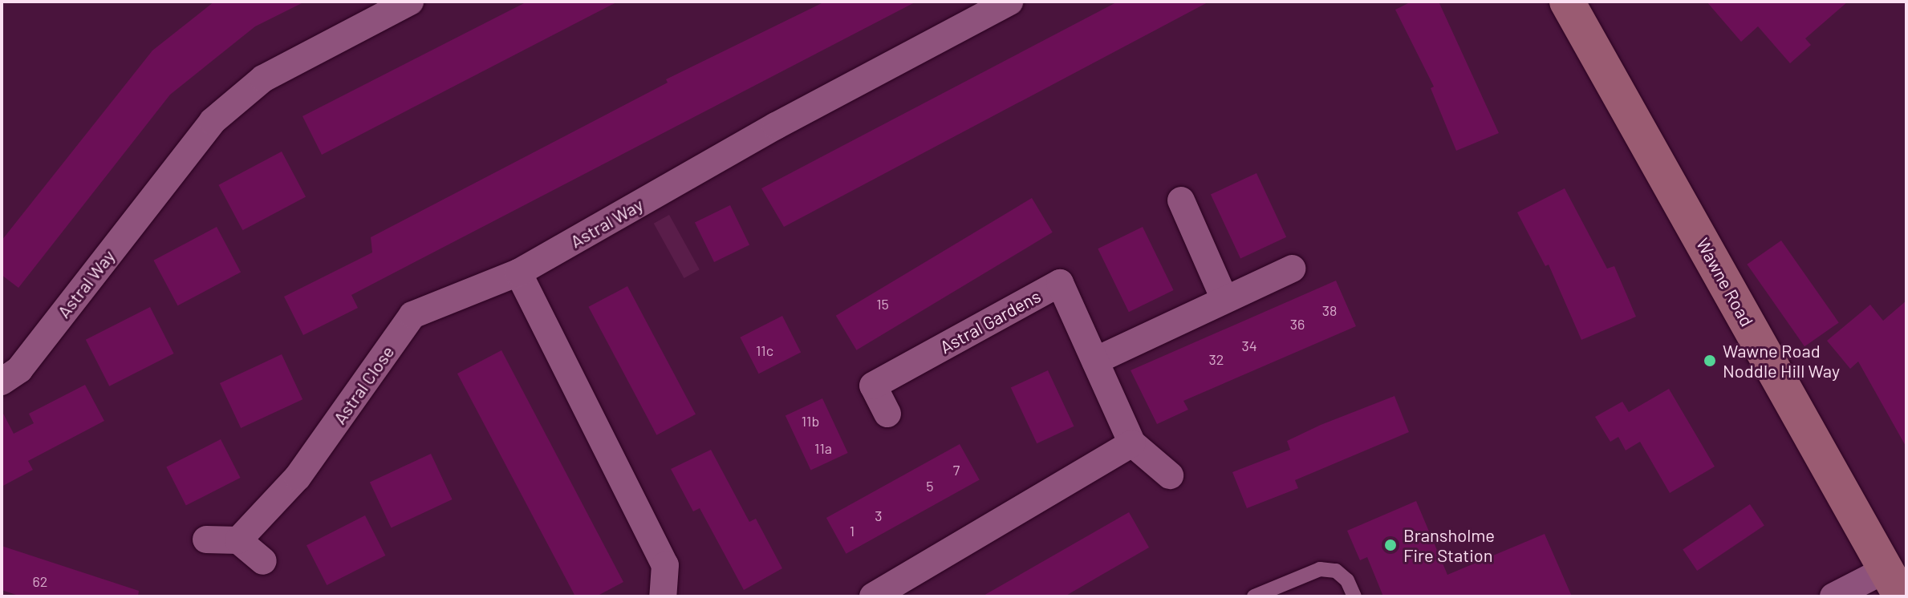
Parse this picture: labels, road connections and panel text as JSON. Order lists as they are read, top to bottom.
{
  "streets": {
    "street": [
      "Astral Way",
      "Wawne Road",
      "Astral Gardens",
      "Astral Close"
    ]
  },
  "crossings": [
    ["Astral Way", "Astral Close"]
  ],
  "places": ["Wawne Road Noddle Hill Way", "Bransholme Fire Station"],
  "house_numbers": [
    "15",
    "38",
    "36",
    "34",
    "11c",
    "32",
    "11b",
    "11a",
    "7",
    "5",
    "3",
    "1",
    "62"
  ]
}
